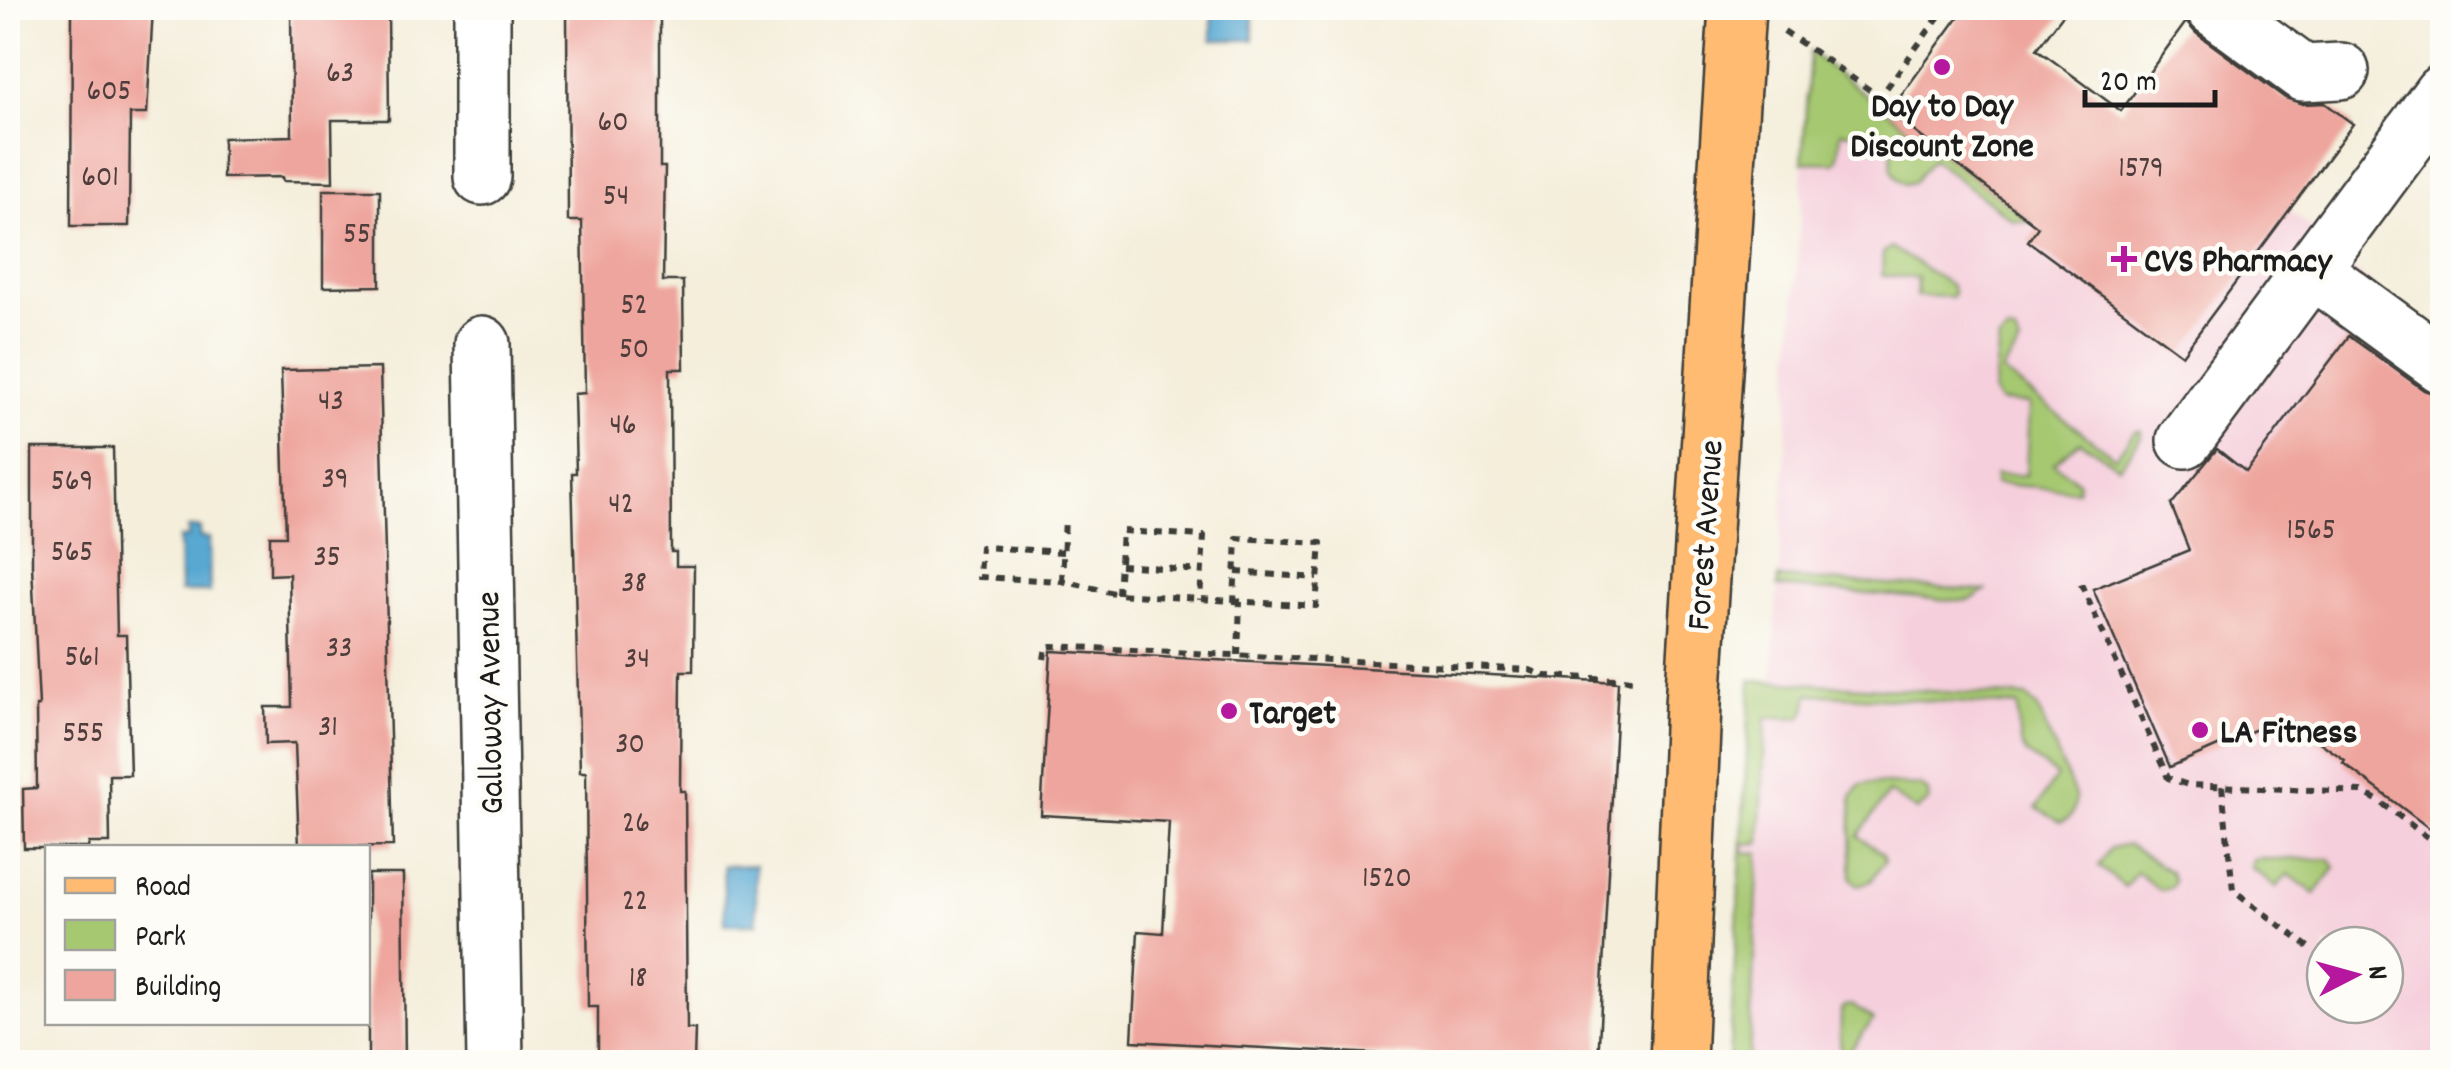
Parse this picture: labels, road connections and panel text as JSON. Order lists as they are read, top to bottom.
{
  "streets": {
    "main road": ["Forest Avenue"],
    "street": ["Galloway Avenue"]
  },
  "places": {
    "other": ["Day to Day Discount Zone", "Target", "LA Fitness"],
    "health": ["CVS Pharmacy"]
  },
  "house_numbers": [
    "63",
    "605",
    "60",
    "1579",
    "601",
    "54",
    "55",
    "52",
    "50",
    "43",
    "46",
    "39",
    "569",
    "42",
    "1565",
    "565",
    "35",
    "38",
    "33",
    "561",
    "34",
    "31",
    "555",
    "30",
    "26",
    "1520",
    "22",
    "18"
  ],
  "legend": ["Road", "Park", "Building"],
  "scale_bar": "20 m",
  "north": "right"
}
